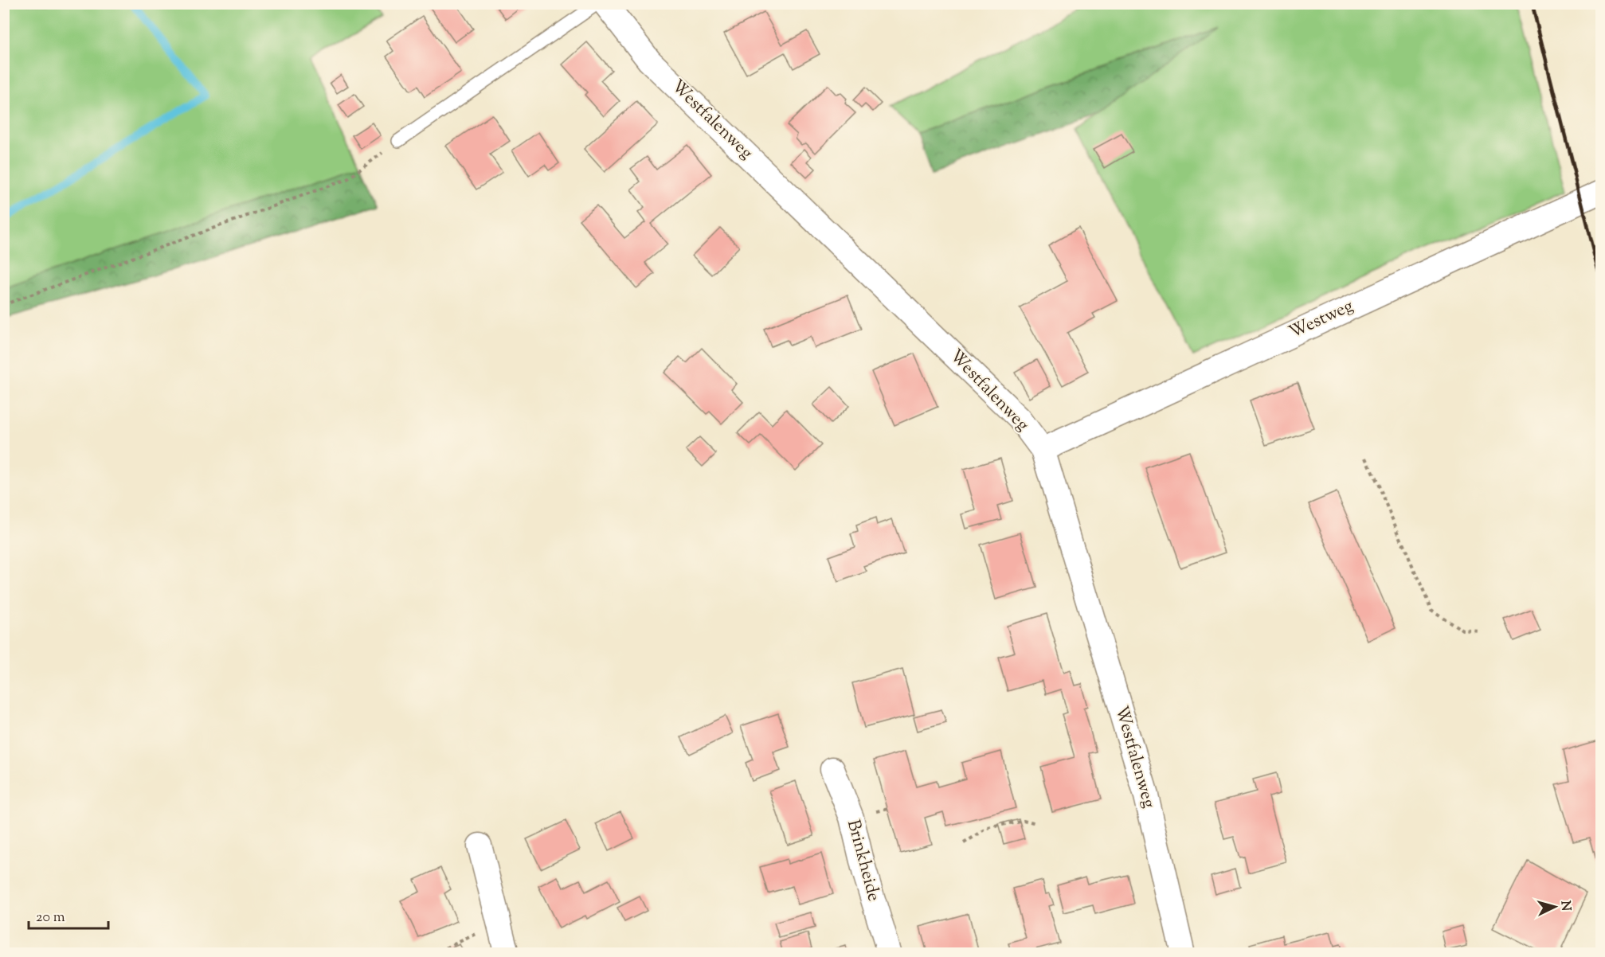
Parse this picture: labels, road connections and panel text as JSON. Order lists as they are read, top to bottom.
{
  "streets": {
    "street": ["Westfalenweg", "Westweg", "Brinkheide"]
  },
  "crossings": [
    ["Westfalenweg", "Westweg"]
  ],
  "scale_bar": "20 m",
  "north": "right"
}
